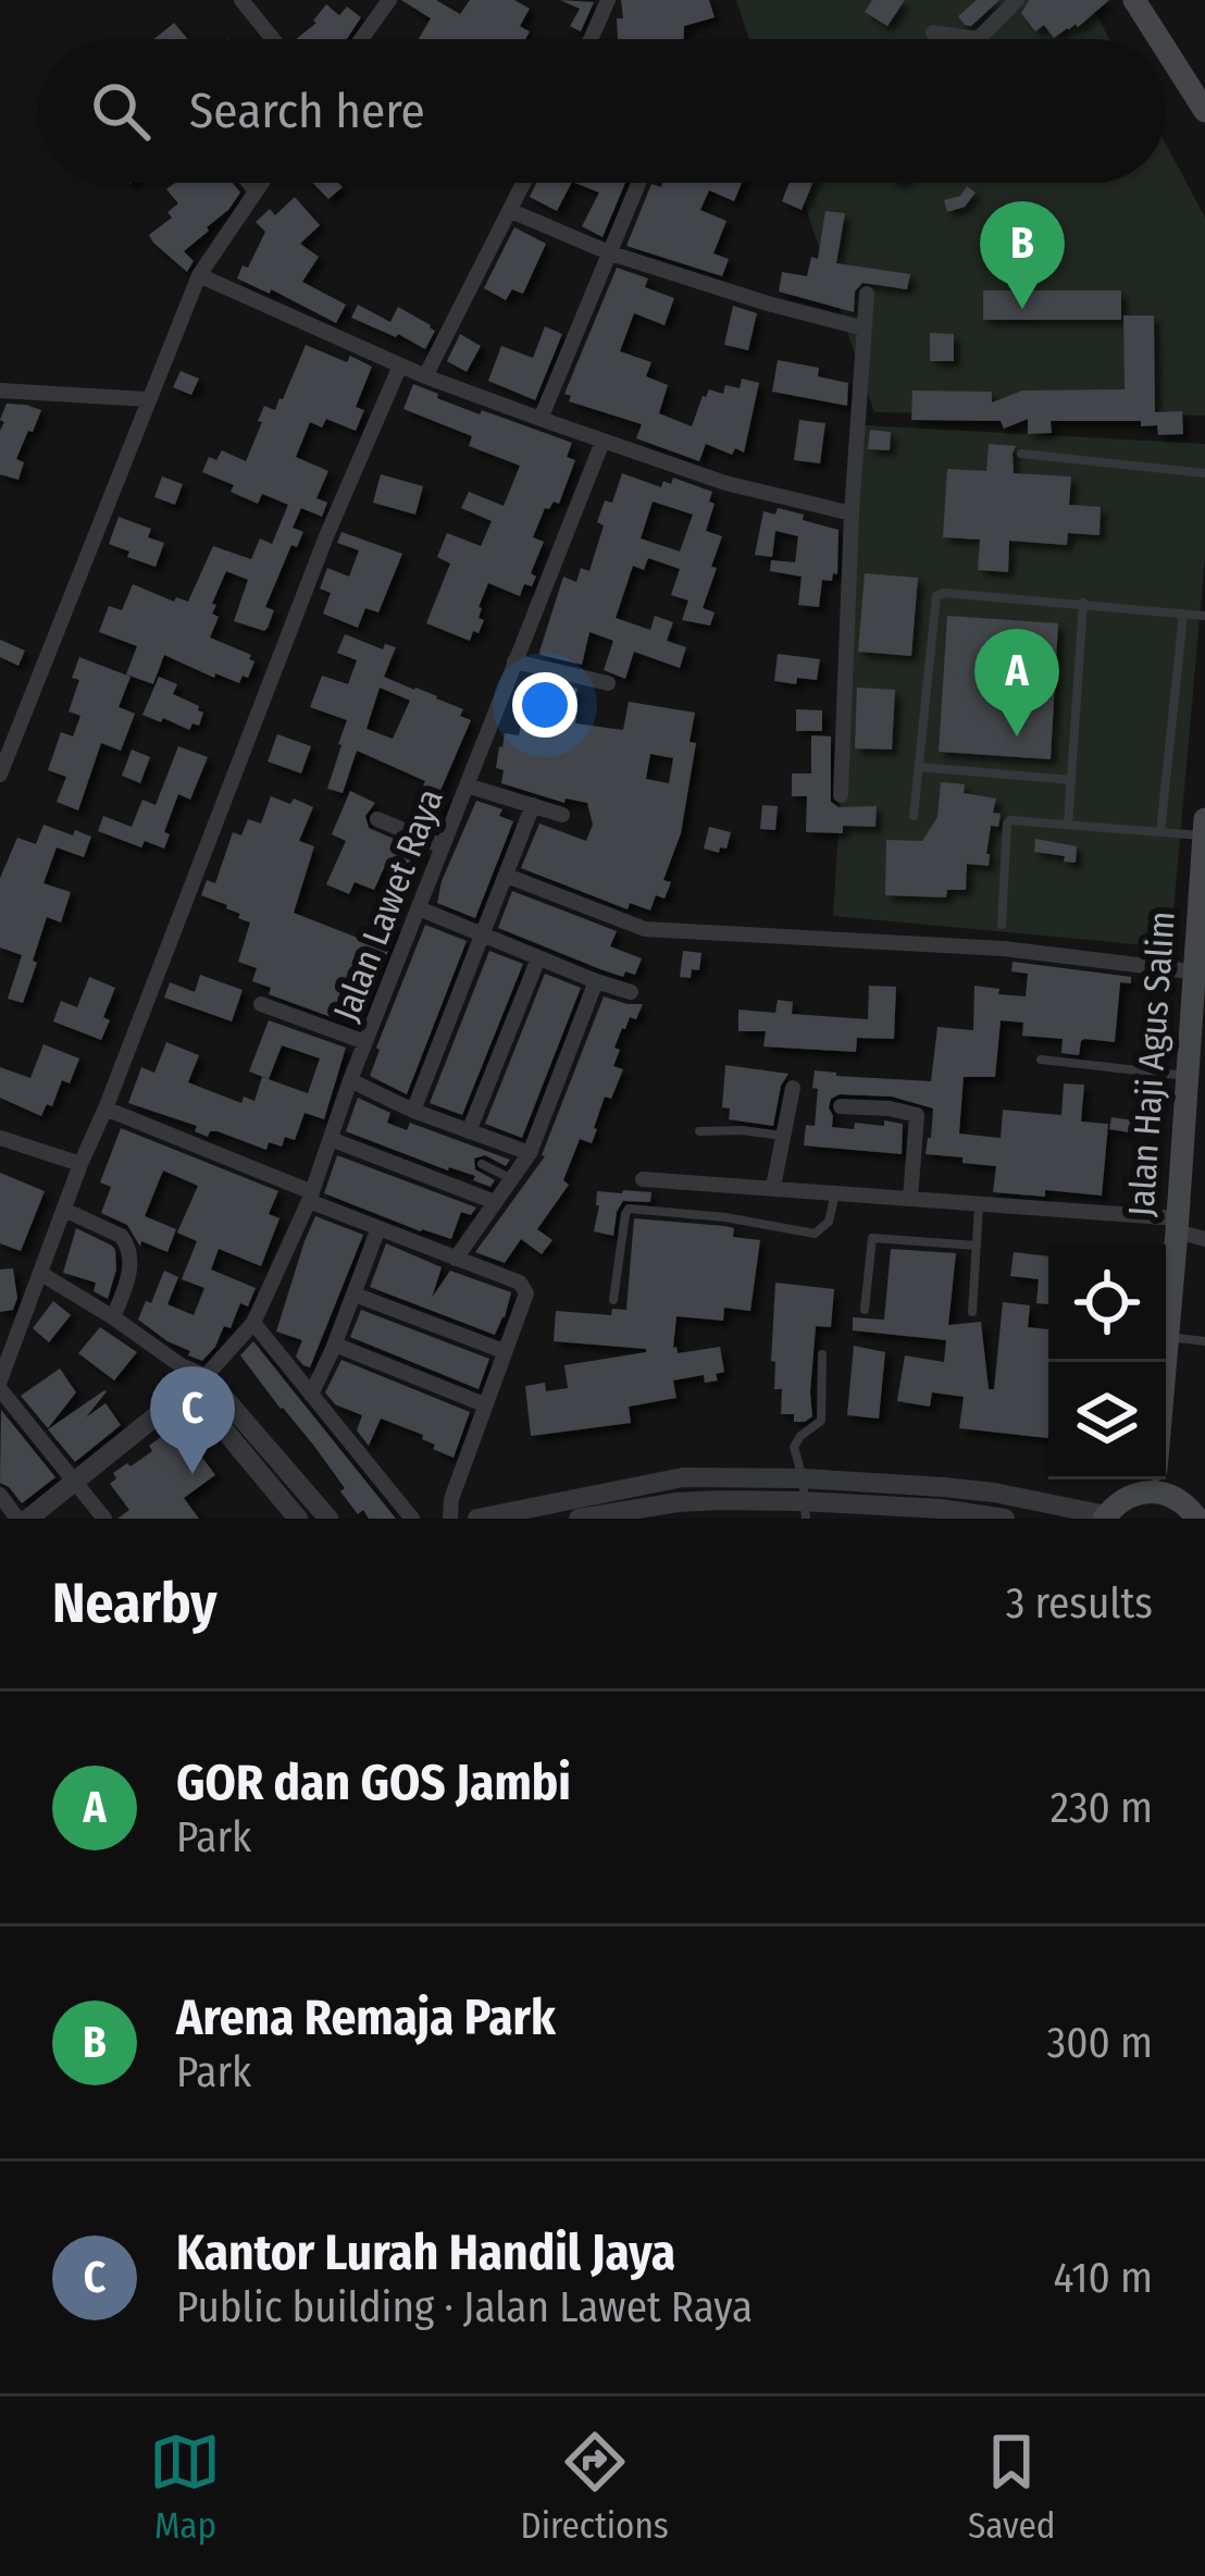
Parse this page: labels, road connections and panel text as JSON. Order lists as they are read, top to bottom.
{
  "streets": {
    "main road": ["Jalan Haji Agus Salim"],
    "street": ["Jalan Lawet Raya"]
  },
  "page": {
    "search": "Search here",
    "pins": ["B", "A", "C"],
    "heading": ["Nearby", "3 results"],
    "list": [
      {
        "mark": "A",
        "name": "GOR dan GOS Jambi",
        "note": "Park",
        "value": "230 m"
      },
      {
        "mark": "B",
        "name": "Arena Remaja Park",
        "note": "Park",
        "value": "300 m"
      },
      {
        "mark": "C",
        "name": "Kantor Lurah Handil Jaya",
        "note": "Public building · Jalan Lawet Raya",
        "value": "410 m"
      }
    ],
    "nav": ["Map", "Directions", "Saved"]
  }
}
